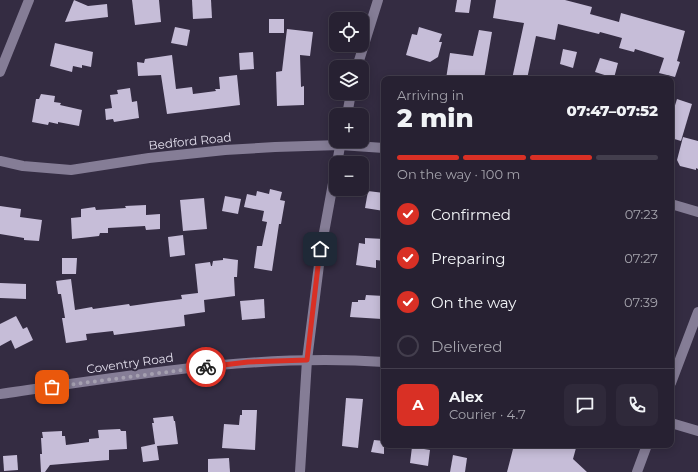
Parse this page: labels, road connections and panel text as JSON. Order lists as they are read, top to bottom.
{
  "streets": {
    "street": ["Bedford Road", "Coventry Road"]
  },
  "page": {
    "map_buttons": ["+", "−"],
    "heading": ["2 min", "Arriving in", "07:47–07:52"],
    "panel": ["Alex", "Courier · 4.7"],
    "bar": "On the way · 100 m",
    "list": [
      ["Confirmed", "07:23"],
      ["Preparing", "07:27"],
      ["On the way", "07:39"],
      "Delivered"
    ],
    "round": "A"
  }
}
